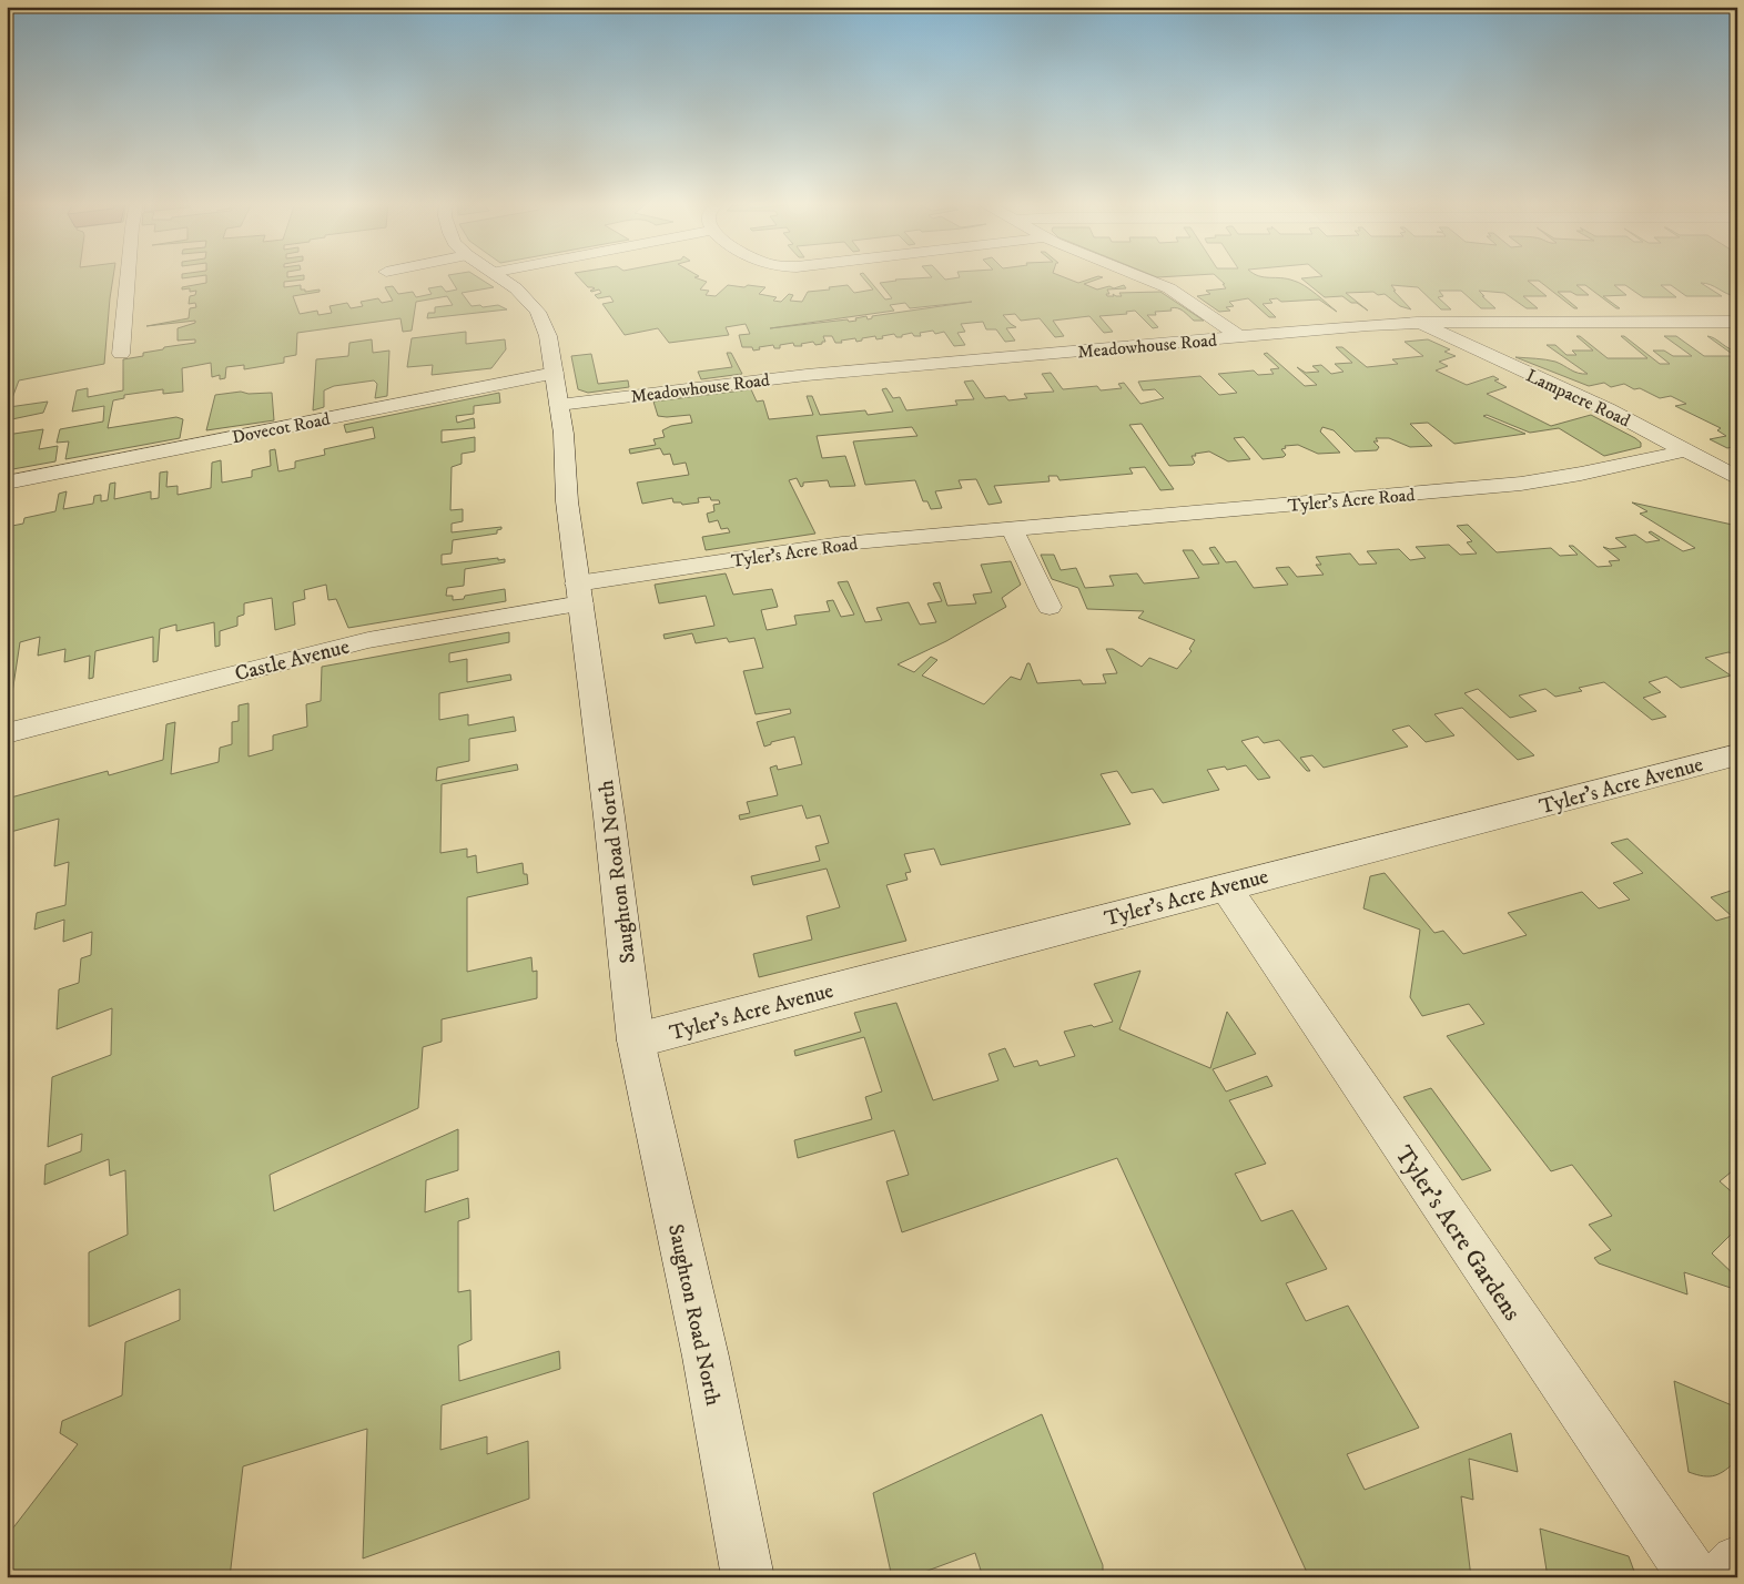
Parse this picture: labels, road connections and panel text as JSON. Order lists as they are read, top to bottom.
{
  "streets": {
    "street": [
      "Meadowhouse Road",
      "Lampacre Road",
      "Dovecot Road",
      "Tyler's Acre Road",
      "Castle Avenue",
      "Tyler's Acre Avenue",
      "Saughton Road North",
      "Tyler's Acre Gardens"
    ]
  },
  "crossings": [
    ["Meadowhouse Road", "Lampacre Road"],
    ["Meadowhouse Road", "Dovecot Road"],
    ["Meadowhouse Road", "Saughton Road North"],
    ["Lampacre Road", "Tyler's Acre Road"],
    ["Dovecot Road", "Saughton Road North"],
    ["Tyler's Acre Road", "Castle Avenue"],
    ["Tyler's Acre Road", "Saughton Road North"],
    ["Castle Avenue", "Saughton Road North"],
    ["Tyler's Acre Avenue", "Saughton Road North"],
    ["Tyler's Acre Avenue", "Tyler's Acre Gardens"]
  ]
}
